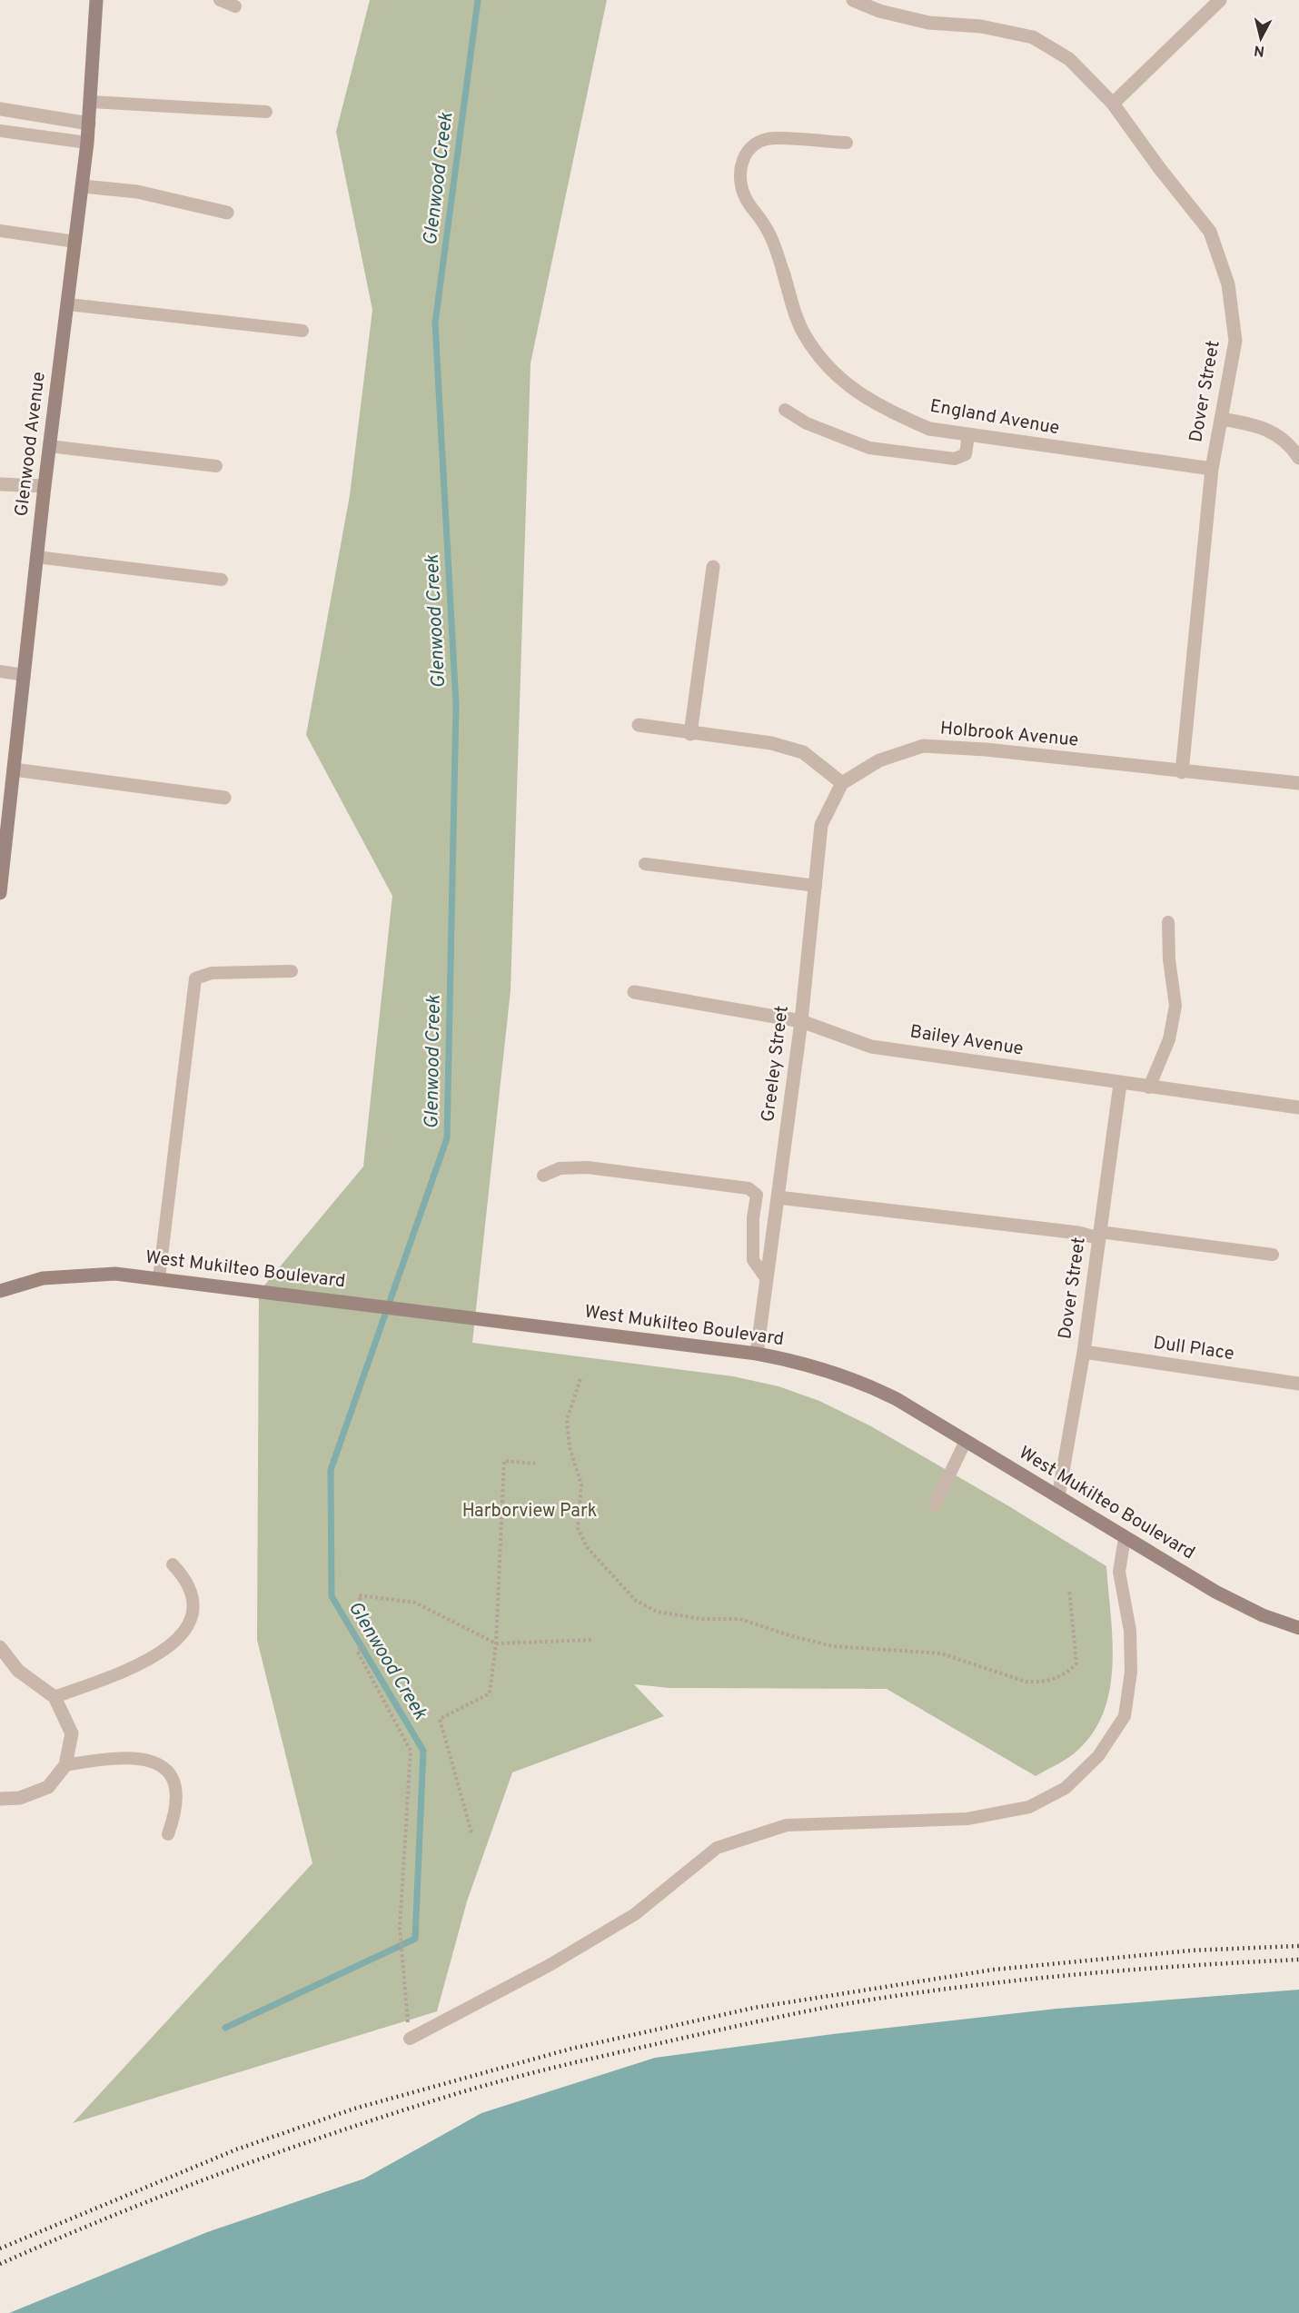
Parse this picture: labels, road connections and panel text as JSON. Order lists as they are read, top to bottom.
{
  "streets": {
    "main road": ["Glenwood Avenue", "West Mukilteo Boulevard"],
    "street": [
      "Dover Street",
      "England Avenue",
      "Holbrook Avenue",
      "Bailey Avenue",
      "Greeley Street",
      "Dull Place"
    ]
  },
  "crossings": [
    ["Dover Street", "England Avenue"],
    ["Dover Street", "Holbrook Avenue"],
    ["Dover Street", "Bailey Avenue"],
    ["Dover Street", "West Mukilteo Boulevard"],
    ["Dover Street", "Dull Place"],
    ["Holbrook Avenue", "Greeley Street"],
    ["Bailey Avenue", "Greeley Street"],
    ["Greeley Street", "West Mukilteo Boulevard"]
  ],
  "water": ["Glenwood Creek"],
  "parks": ["Harborview Park"],
  "north": "bottom"
}
